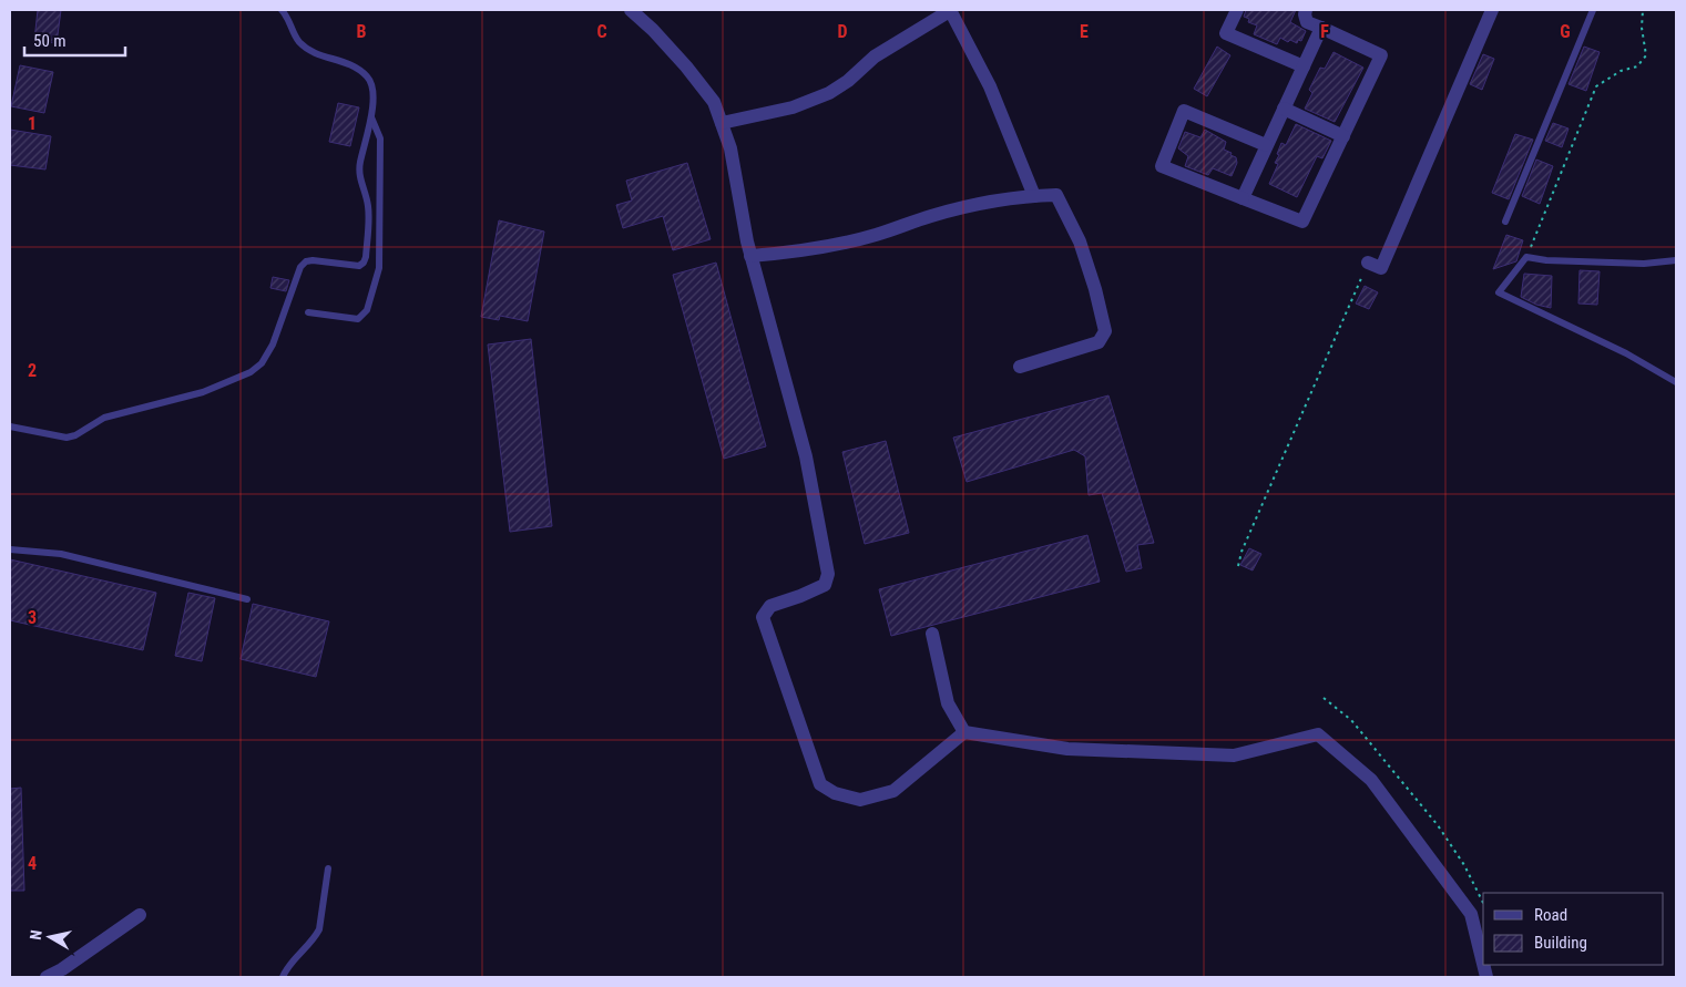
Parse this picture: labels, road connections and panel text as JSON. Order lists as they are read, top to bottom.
{
  "legend": ["Road", "Building"],
  "scale_bar": "50 m",
  "north": "left",
  "grid": {
    "columns": [
      "B",
      "C",
      "D",
      "E",
      "F",
      "G"
    ],
    "rows": [
      "1",
      "2",
      "3",
      "4"
    ]
  }
}
